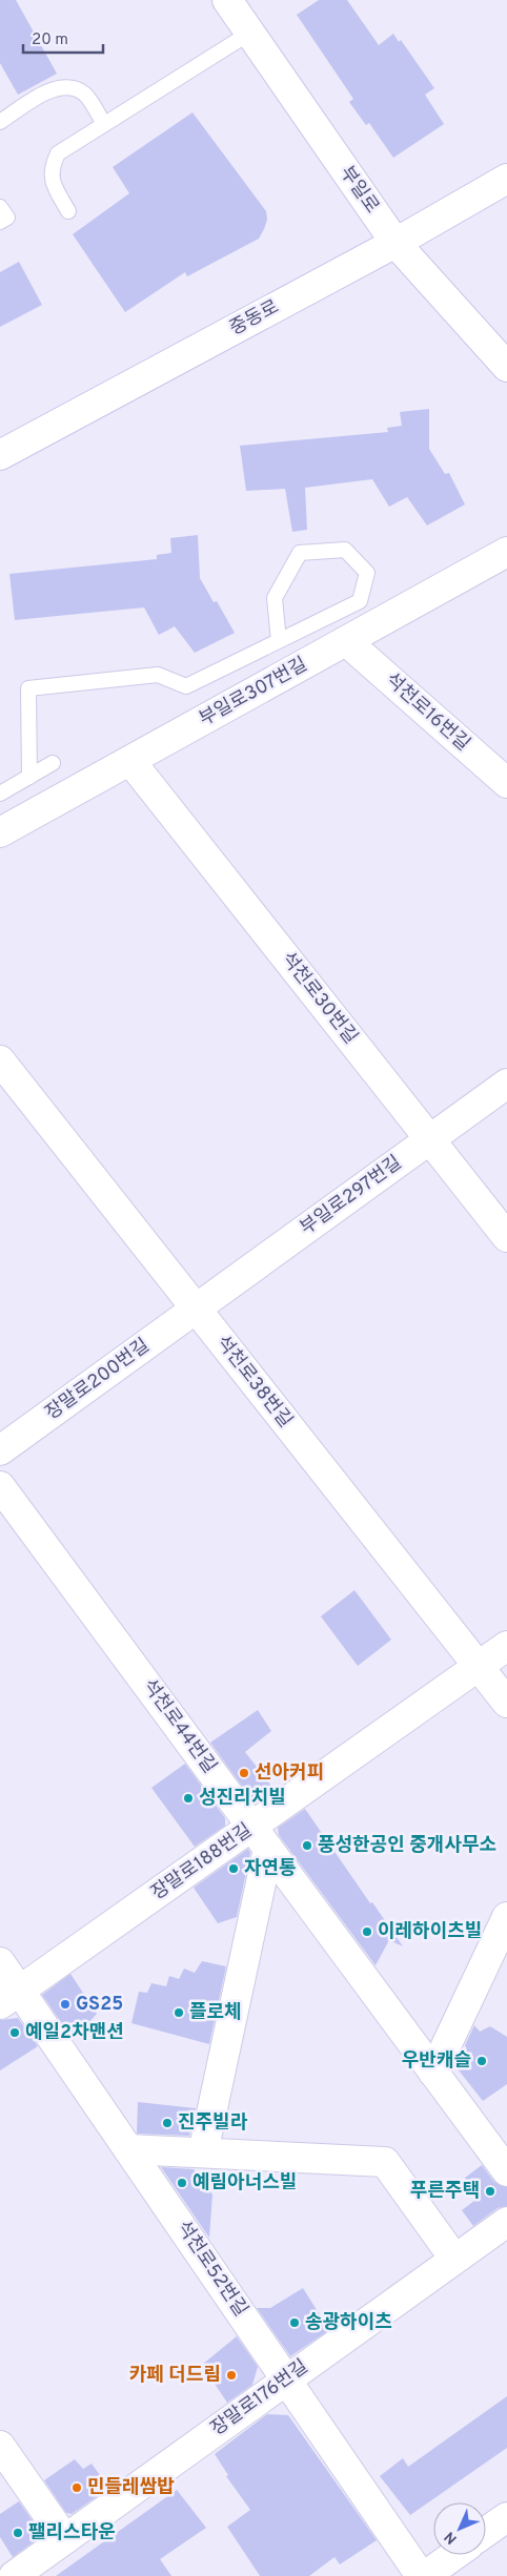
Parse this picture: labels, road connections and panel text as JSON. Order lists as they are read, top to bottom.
{
  "streets": {
    "street": [
      "부일로",
      "중동로",
      "부일로307번길",
      "석천로16번길",
      "석천로30번길",
      "부일로297번길",
      "장말로200번길",
      "석천로38번길",
      "석천로44번길",
      "장말로188번길",
      "석천로52번길",
      "장말로176번길"
    ]
  },
  "crossings": [
    ["부일로", "중동로"],
    ["부일로307번길", "석천로16번길"],
    ["부일로307번길", "석천로30번길"],
    ["석천로30번길", "부일로297번길"],
    ["부일로297번길", "장말로200번길"],
    ["부일로297번길", "석천로38번길"],
    ["장말로200번길", "석천로38번길"],
    ["석천로38번길", "장말로188번길"],
    ["석천로44번길", "장말로188번길"],
    ["장말로188번길", "석천로52번길"],
    ["석천로52번길", "장말로176번길"]
  ],
  "places": [
    "선아커피",
    "성진리치빌",
    "풍성한공인 중개사무소",
    "자연통",
    "이레하이츠빌",
    "GS25",
    "플로체",
    "예일2차맨션",
    "우반캐슬",
    "진주빌라",
    "예림아너스빌",
    "푸른주택",
    "송광하이츠",
    "카페 더드림",
    "민들레쌈밥",
    "팰리스타운"
  ],
  "scale_bar": "20 m",
  "north": "bottom left"
}
